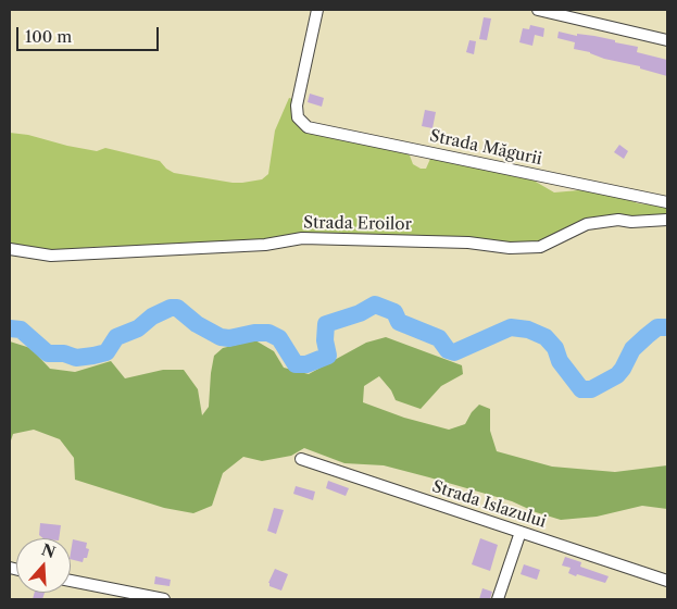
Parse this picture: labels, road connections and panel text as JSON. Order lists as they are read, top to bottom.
{
  "streets": {
    "street": ["Strada Măgurii", "Strada Eroilor", "Strada Islazului"]
  },
  "scale_bar": "100 m",
  "north": "top"
}
